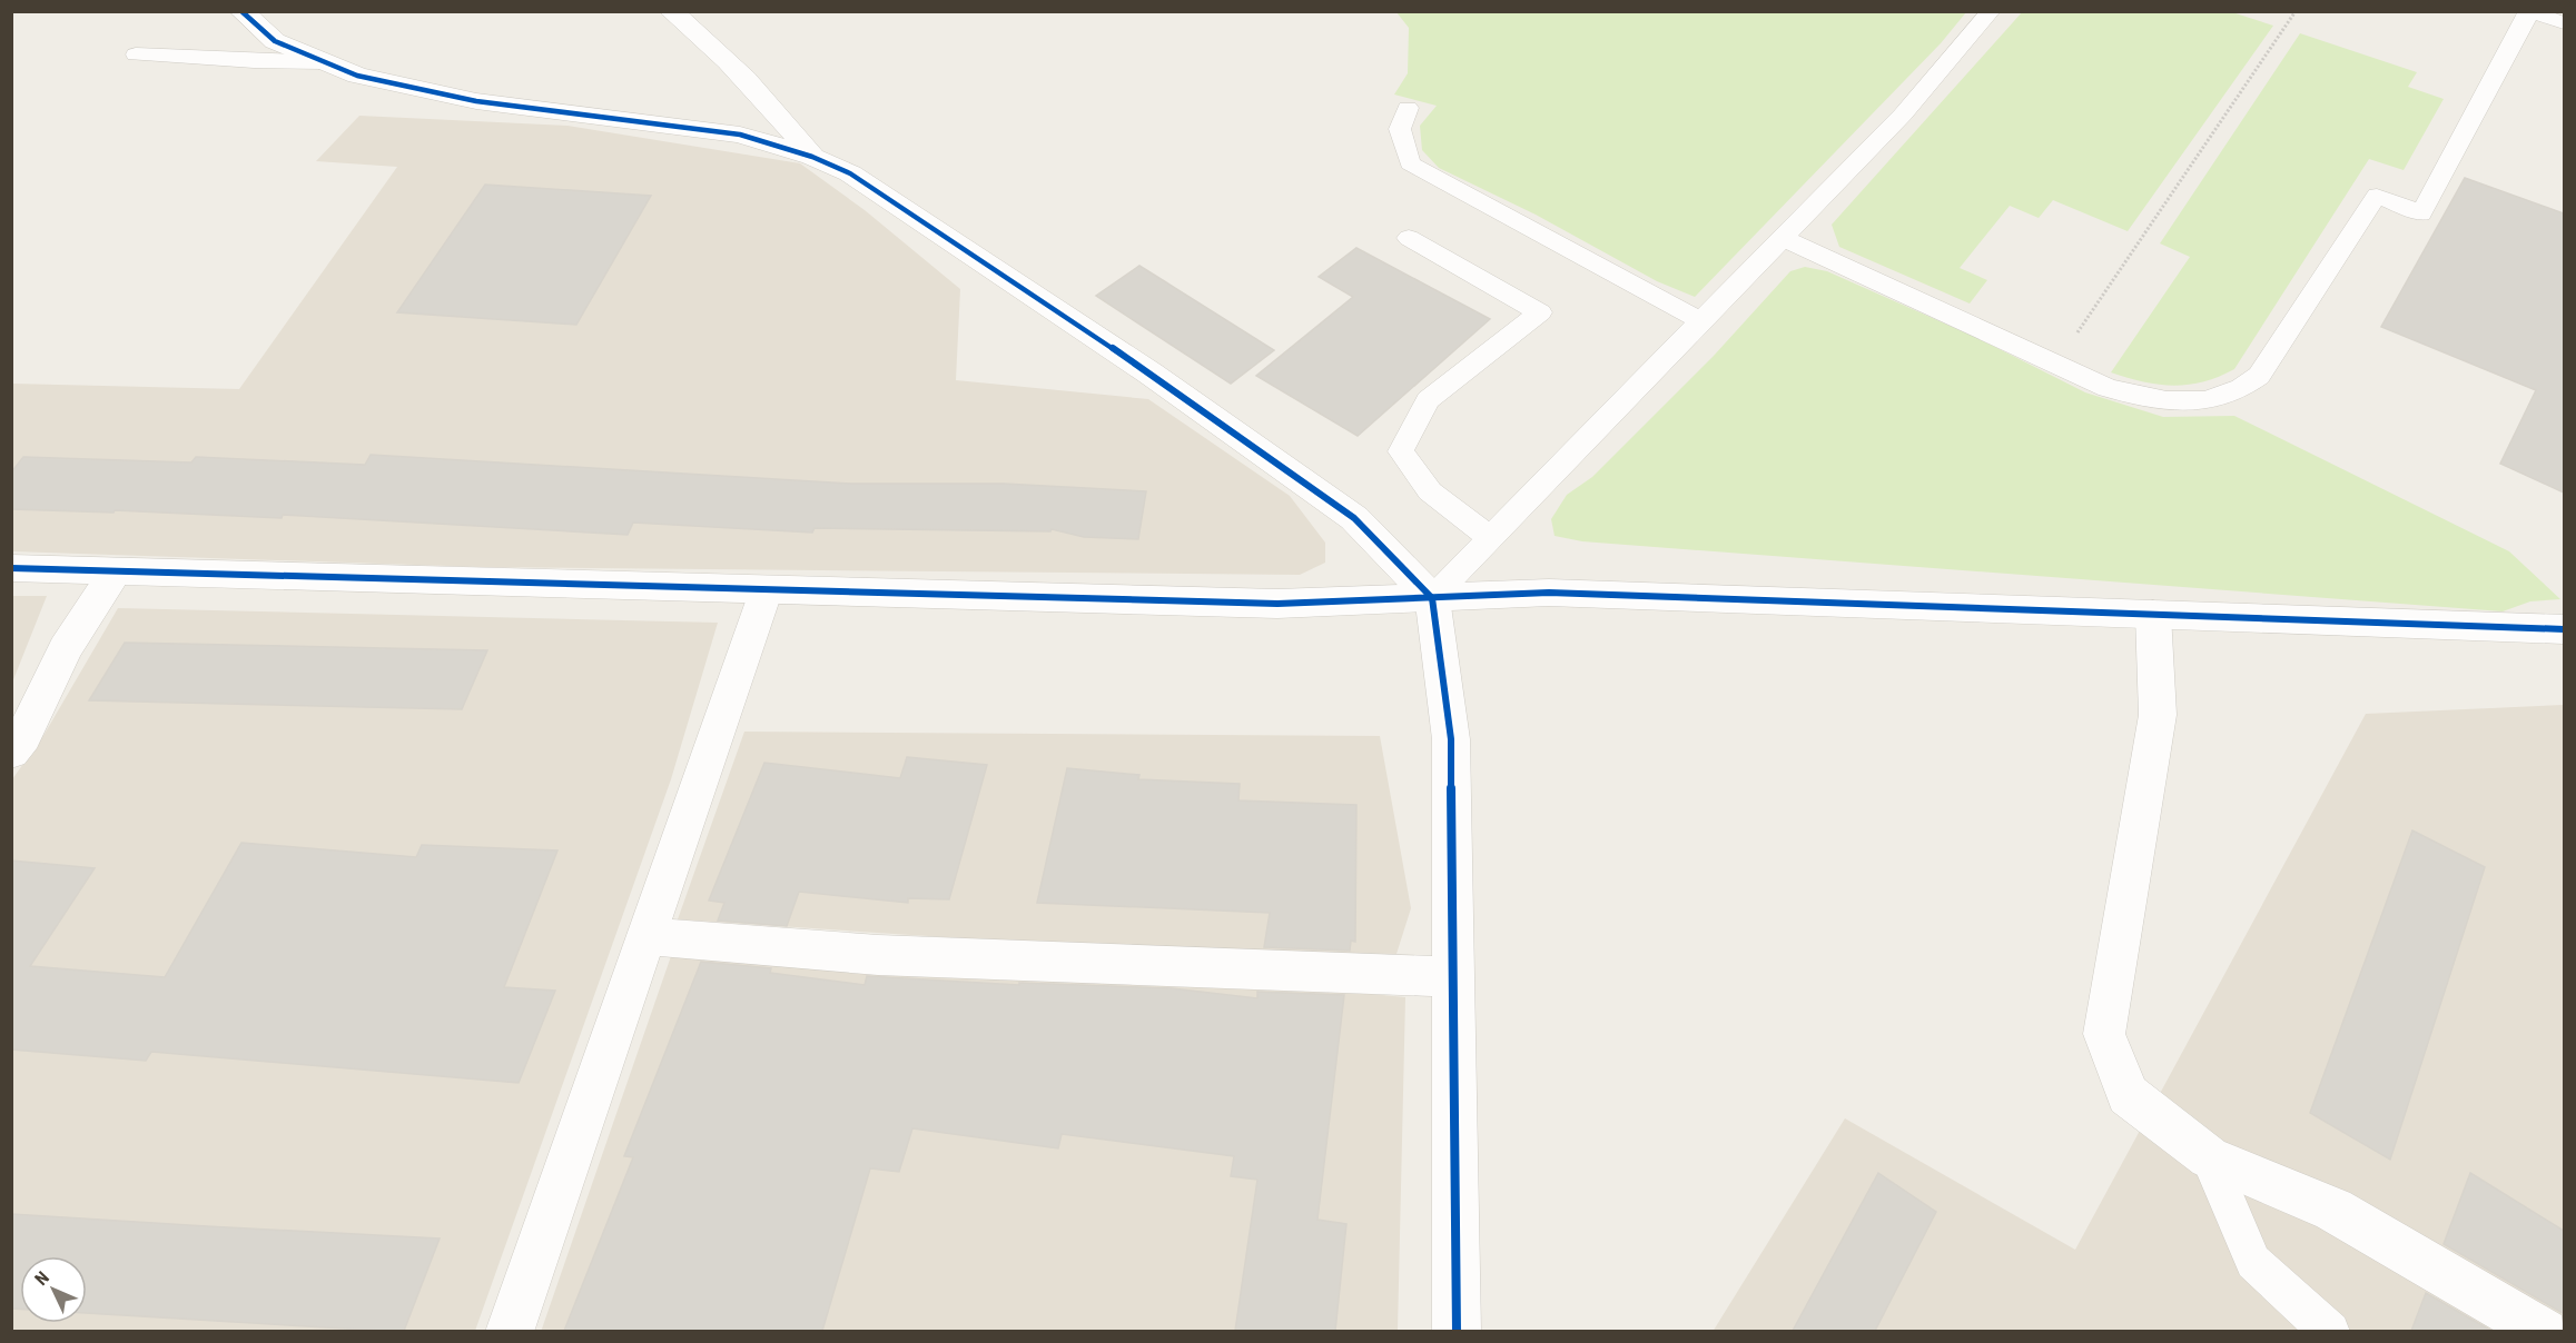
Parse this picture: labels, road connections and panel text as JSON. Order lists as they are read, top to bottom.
{
  "north": "top left"
}
